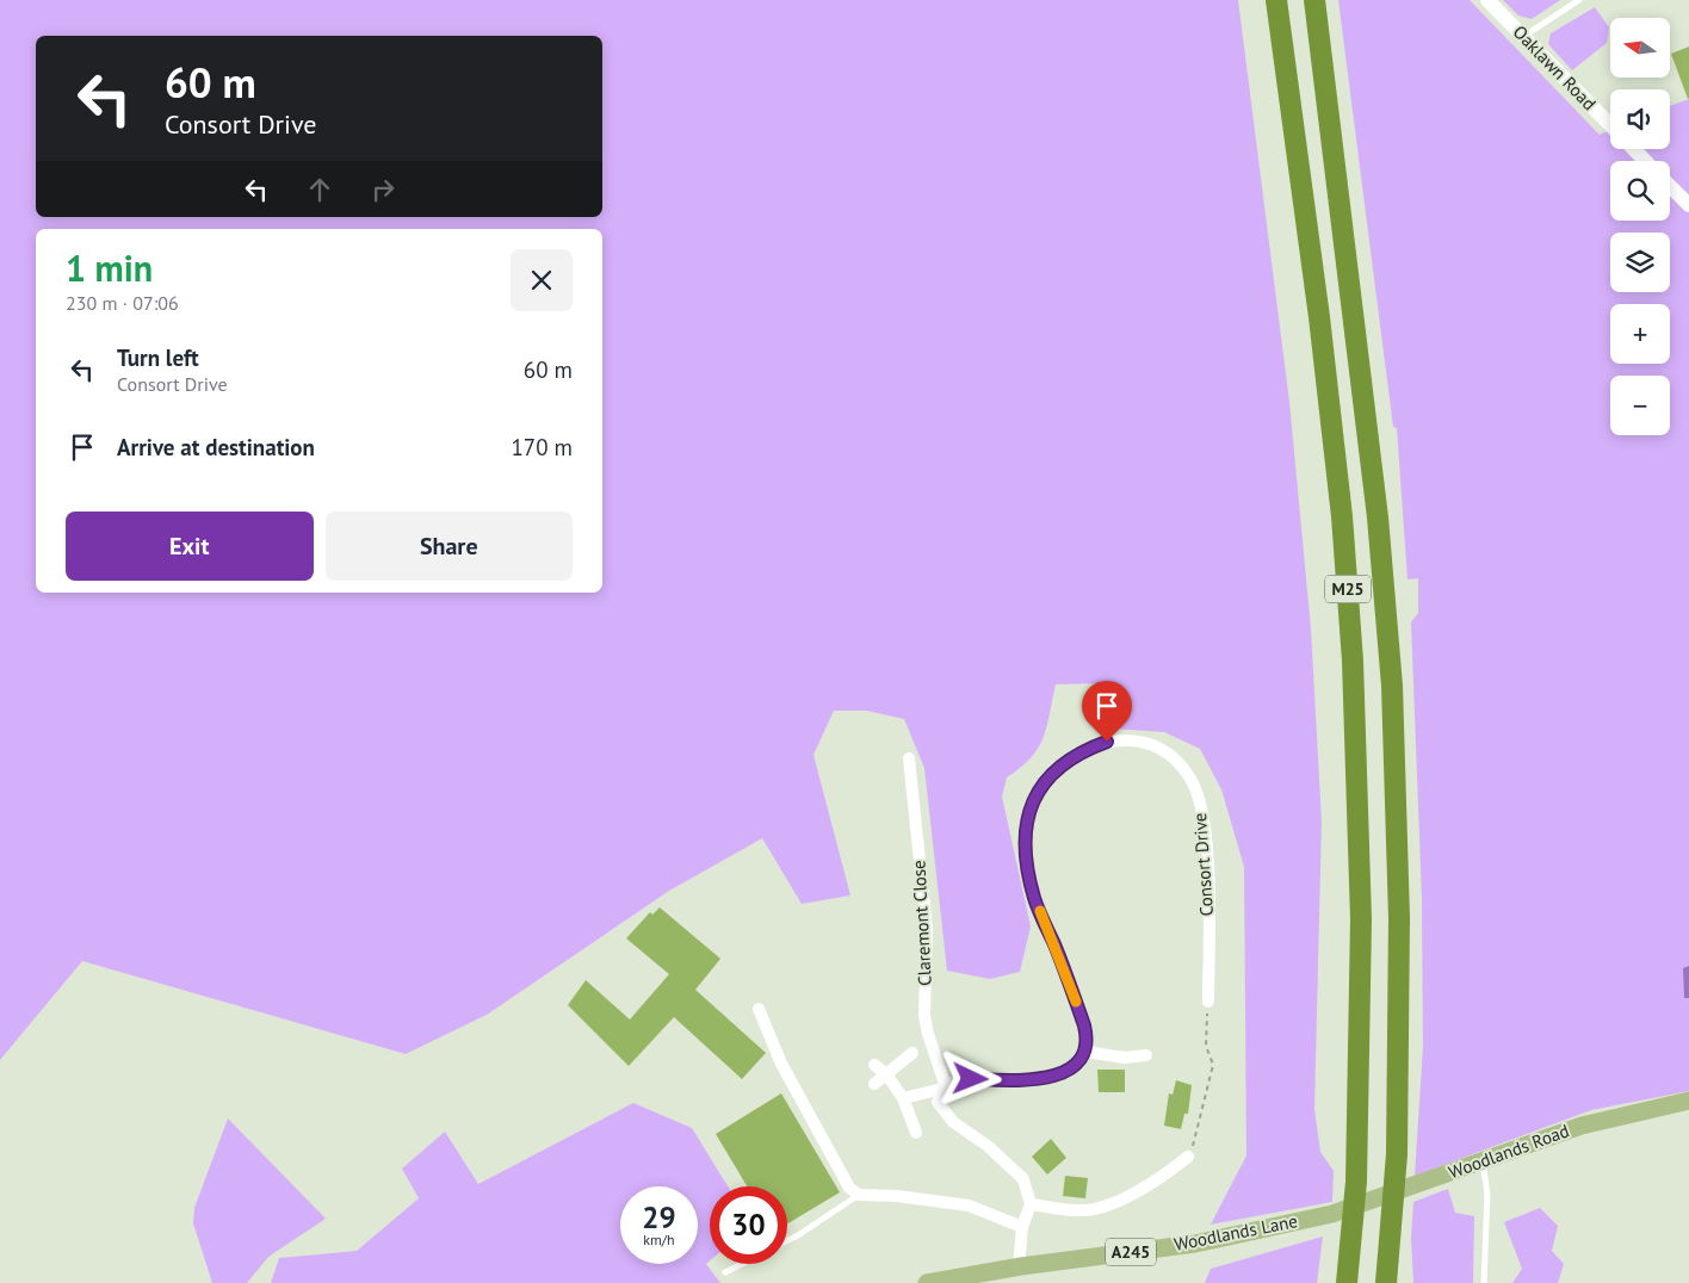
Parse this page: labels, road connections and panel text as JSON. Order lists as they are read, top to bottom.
{
  "streets": {
    "highway": ["M25"],
    "main road": ["Woodlands Road", "Woodlands Lane", "A245"],
    "street": ["Oaklawn Road", "Consort Drive", "Claremont Close"]
  },
  "crossings": [
    ["Woodlands Road", "Woodlands Lane"]
  ],
  "north": "left",
  "page": {
    "map_buttons": ["+", "−"],
    "turn": ["60 m", "Consort Drive"],
    "heading": ["1 min", "230 m · 07:06"],
    "list": [
      {
        "name": "Turn left",
        "note": "Consort Drive",
        "value": "60 m"
      },
      {
        "name": "Arrive at destination",
        "value": "170 m"
      }
    ],
    "buttons": ["Exit", "Share"],
    "speed": "29 km/h",
    "limit": "30"
  }
}
